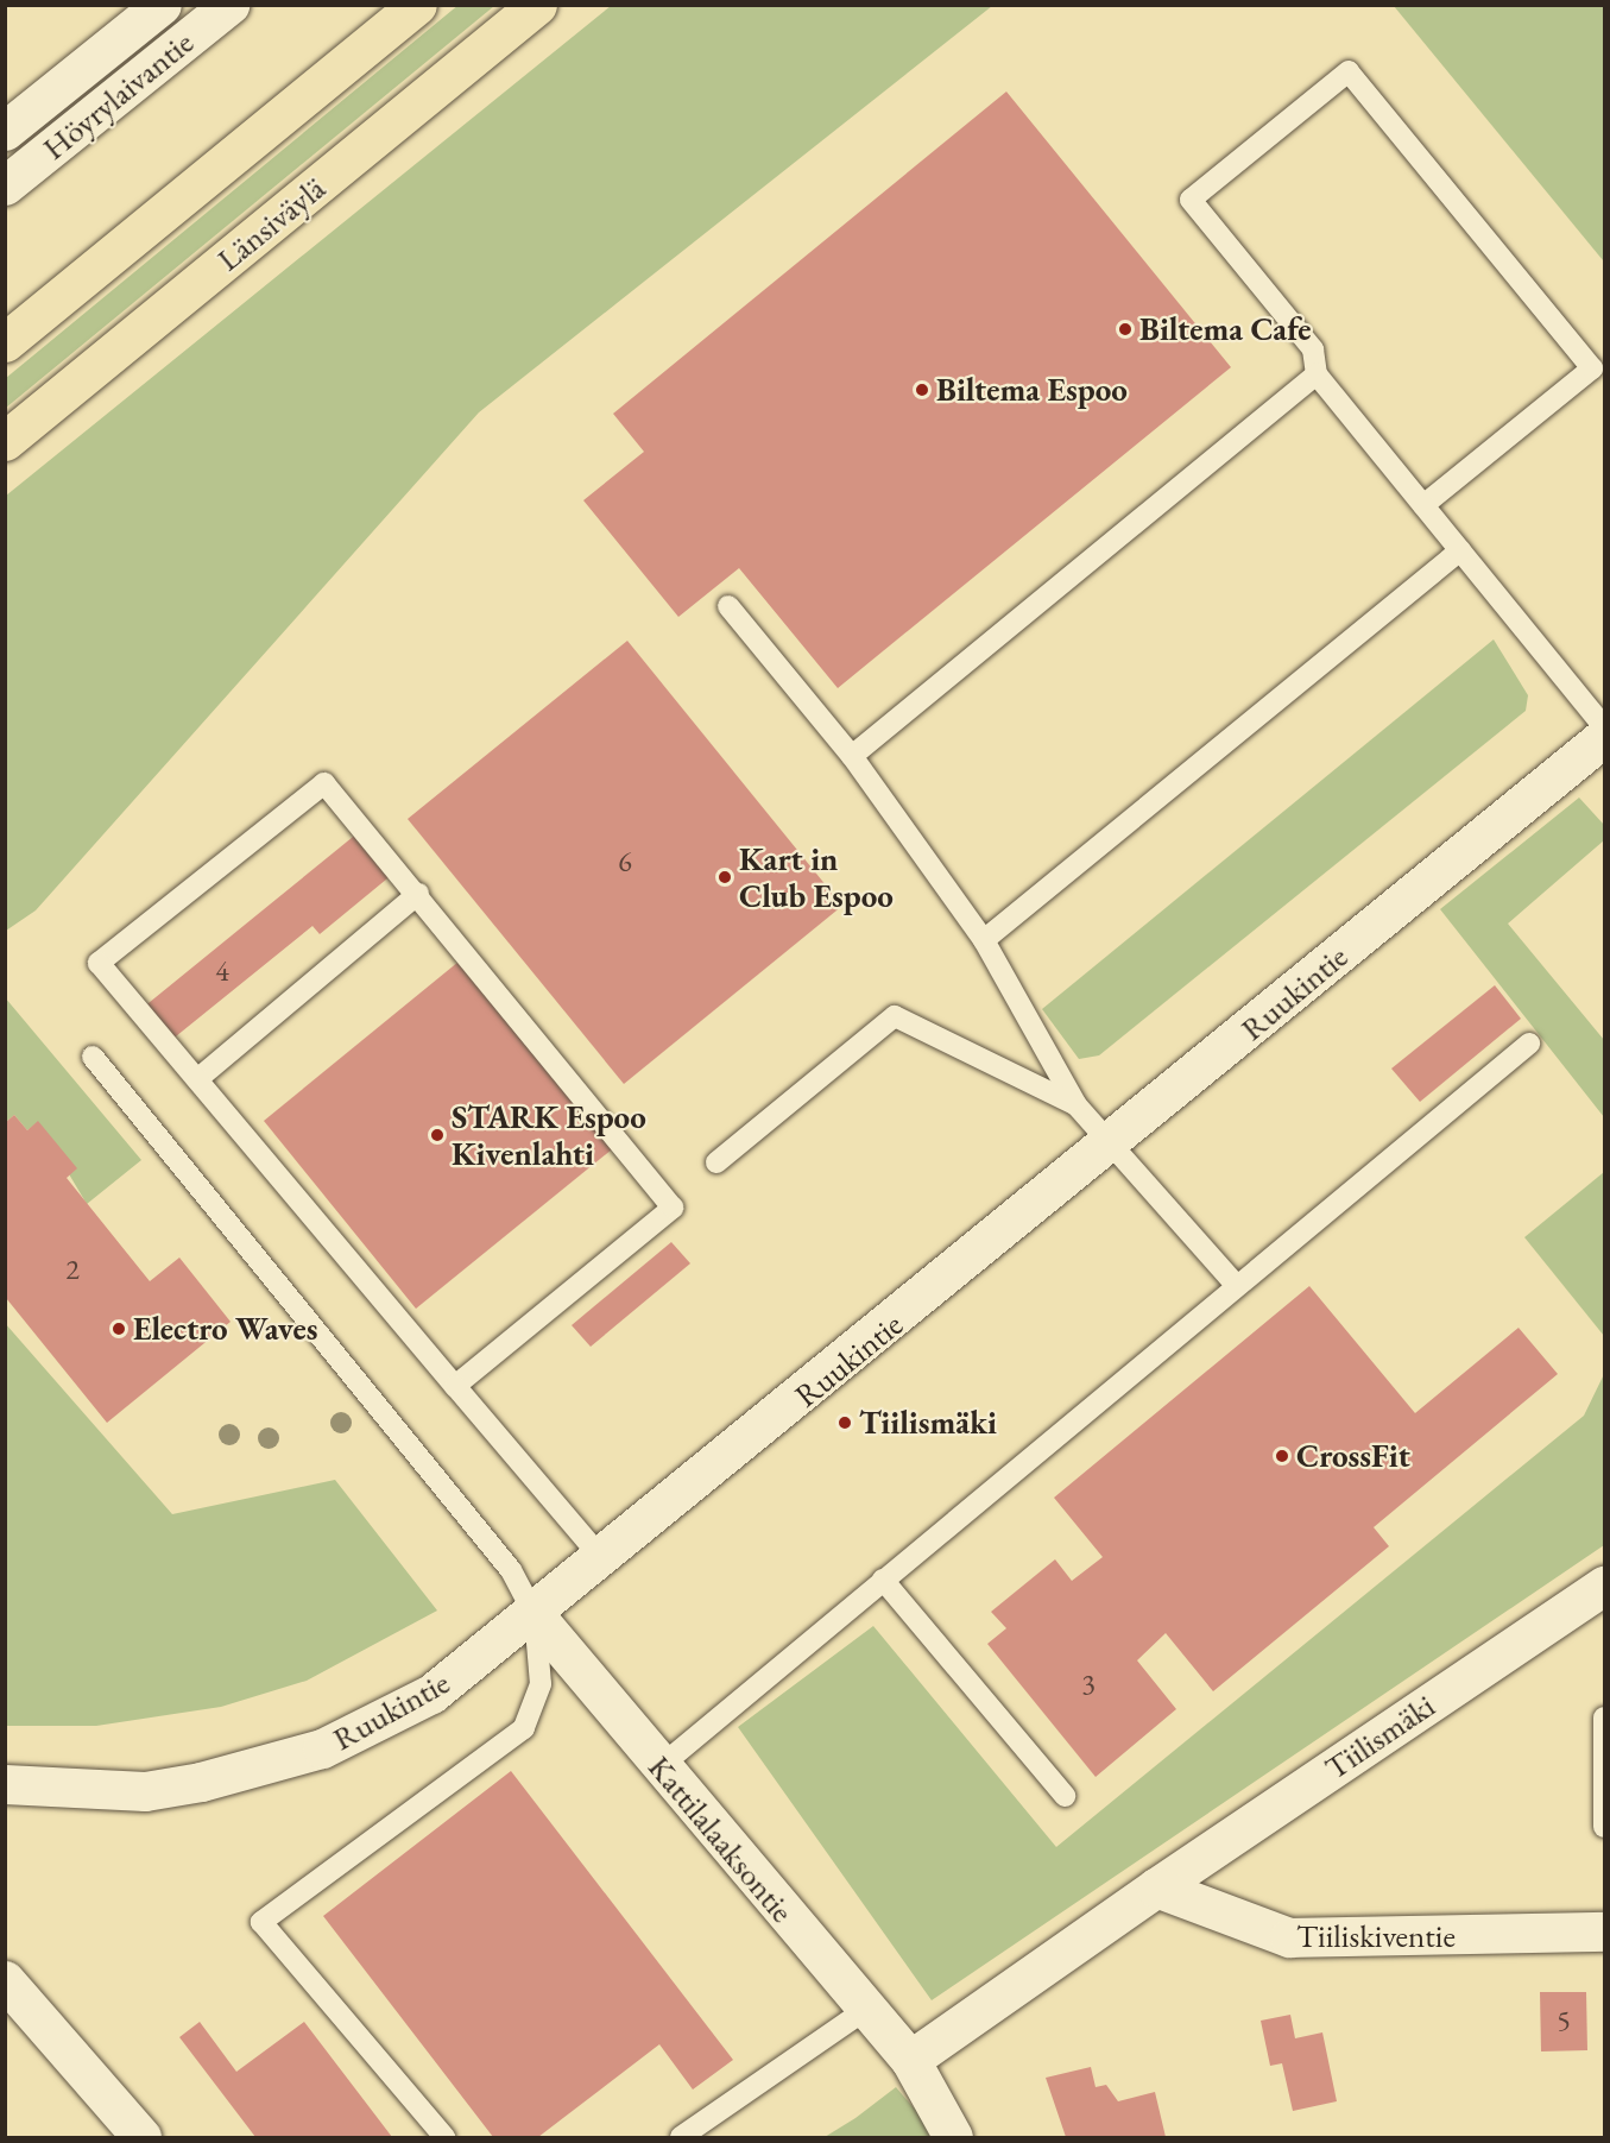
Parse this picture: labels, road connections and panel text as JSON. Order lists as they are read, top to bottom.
{
  "streets": {
    "highway": ["Länsiväylä"],
    "street": [
      "Höyrylaivantie",
      "Ruukintie",
      "Tiilismäki",
      "Kattilalaaksontie",
      "Tiiliskiventie"
    ]
  },
  "crossings": [
    ["Ruukintie", "Kattilalaaksontie"],
    ["Tiilismäki", "Tiiliskiventie"]
  ],
  "places": [
    "Biltema Cafe",
    "Biltema Espoo",
    "Kart in Club Espoo",
    "STARK Espoo Kivenlahti",
    "Electro Waves",
    "Tiilismäki",
    "CrossFit"
  ],
  "house_numbers": [
    "6",
    "4",
    "2",
    "3",
    "5"
  ]
}
